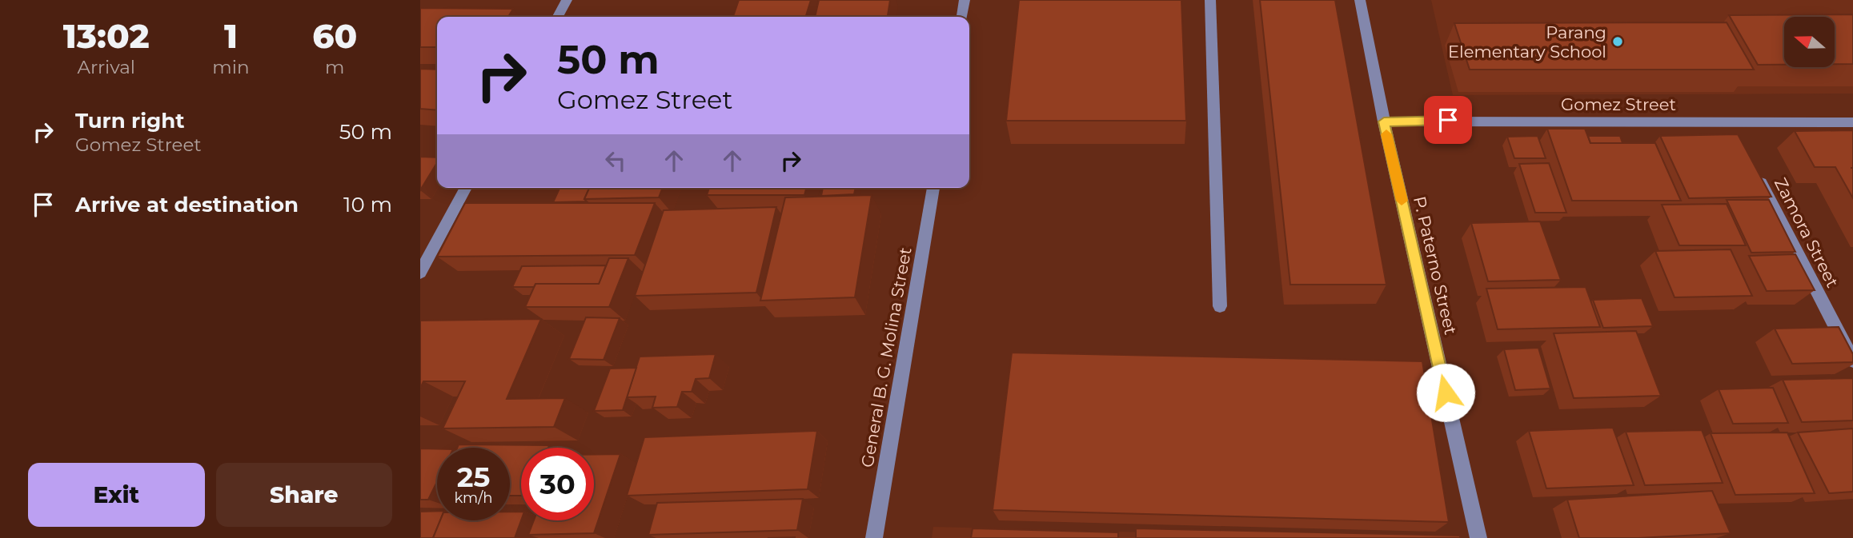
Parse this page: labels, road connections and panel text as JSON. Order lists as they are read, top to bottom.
{
  "streets": {
    "street": [
      "Gomez Street",
      "Zamora Street",
      "P. Paterno Street",
      "General B. G. Molina Street"
    ]
  },
  "crossings": [
    ["Gomez Street", "P. Paterno Street"]
  ],
  "places": ["Parang Elementary School"],
  "north": "left",
  "page": {
    "eta": [
      "13:02",
      "Arrival",
      "1",
      "min",
      "60",
      "m"
    ],
    "turn": ["50 m", "Gomez Street"],
    "list": [
      {
        "name": "Turn right",
        "note": "Gomez Street",
        "value": "50 m"
      },
      {
        "name": "Arrive at destination",
        "value": "10 m"
      }
    ],
    "speed": "25 km/h",
    "limit": "30",
    "buttons": ["Exit", "Share"]
  }
}
